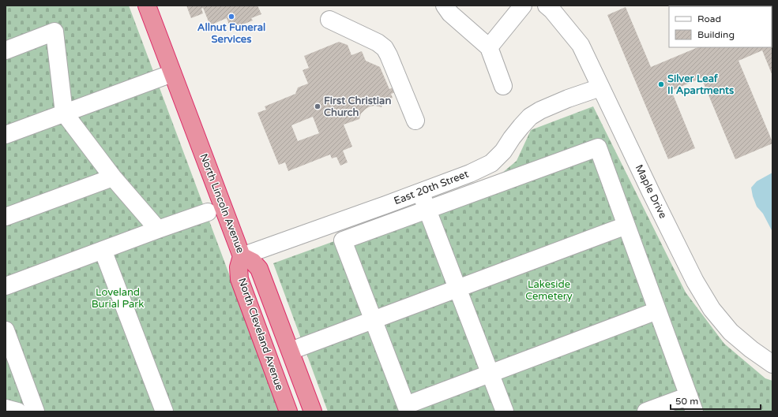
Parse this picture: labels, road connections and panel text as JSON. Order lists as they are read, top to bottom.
{
  "streets": {
    "highway": ["North Lincoln Avenue", "North Cleveland Avenue"],
    "street": ["East 20th Street", "Maple Drive"]
  },
  "crossings": [
    ["East 20th Street", "Maple Drive"],
    ["East 20th Street", "North Lincoln Avenue"],
    ["East 20th Street", "North Cleveland Avenue"],
    ["North Lincoln Avenue", "North Cleveland Avenue"]
  ],
  "parks": ["Lakeside Cemetery", "Loveland Burial Park"],
  "places": ["Allnut Funeral Services", "Silver Leaf II Apartments", "First Christian Church"],
  "legend": ["Road", "Building"],
  "scale_bar": "50 m"
}
